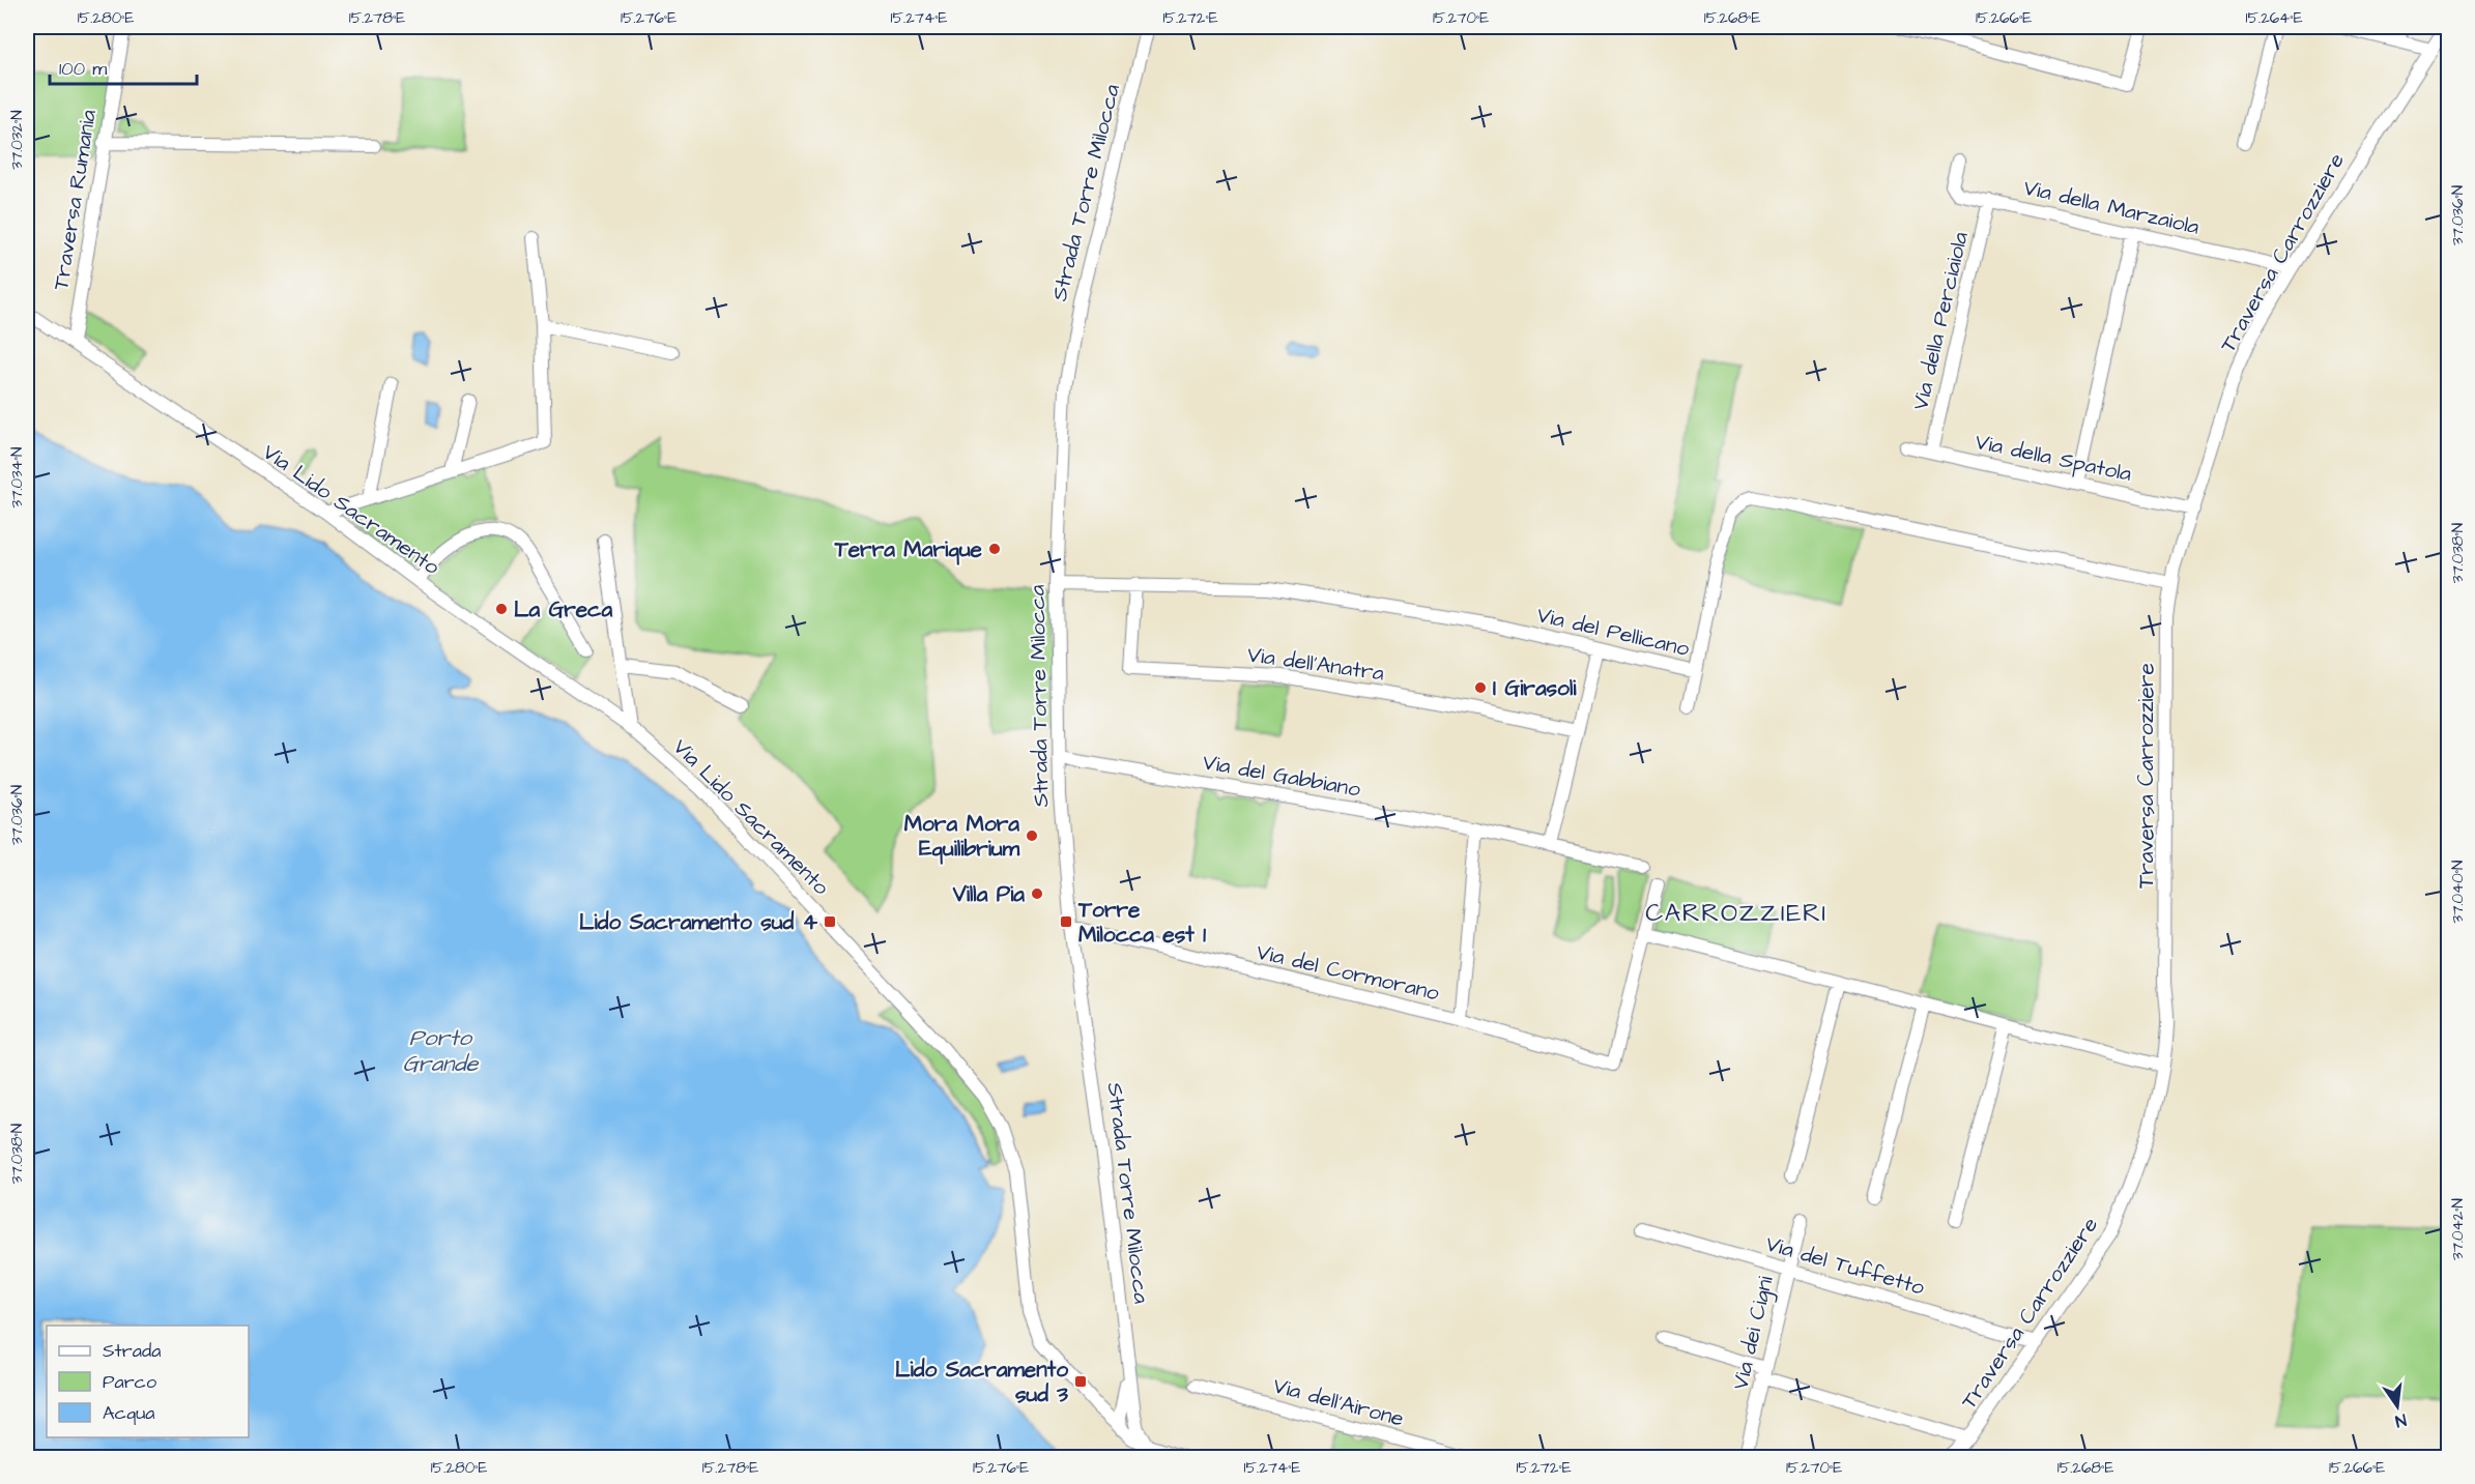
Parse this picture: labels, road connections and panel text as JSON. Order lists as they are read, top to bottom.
{
  "streets": {
    "street": [
      "Strada Torre Milocca",
      "Traversa Rumania",
      "Via della Marzaiola",
      "Traversa Carrozziere",
      "Via della Perciaiola",
      "Via della Spatola",
      "Via Lido Sacramento",
      "Via del Pellicano",
      "Via dell'Anatra",
      "Via del Gabbiano",
      "Via del Cormorano",
      "Via del Tuffetto",
      "Via dei Cigni",
      "Via dell'Airone"
    ]
  },
  "crossings": [
    ["Strada Torre Milocca", "Via Lido Sacramento"],
    ["Strada Torre Milocca", "Via del Pellicano"],
    ["Strada Torre Milocca", "Via del Gabbiano"],
    ["Strada Torre Milocca", "Via del Cormorano"],
    ["Traversa Rumania", "Via Lido Sacramento"],
    ["Via della Marzaiola", "Traversa Carrozziere"],
    ["Via della Marzaiola", "Via della Perciaiola"],
    ["Traversa Carrozziere", "Via della Spatola"],
    ["Traversa Carrozziere", "Via del Pellicano"],
    ["Traversa Carrozziere", "Via del Tuffetto"],
    ["Via della Perciaiola", "Via della Spatola"],
    ["Via del Pellicano", "Via dell'Anatra"],
    ["Via del Tuffetto", "Via dei Cigni"]
  ],
  "districts": ["CARROZZIERI"],
  "water": ["Porto Grande"],
  "places": {
    "other": [
      "Terra Marique",
      "La Greca",
      "I Girasoli",
      "Mora Mora Equilibrium",
      "Villa Pia"
    ],
    "transit": ["Lido Sacramento sud 4", "Torre Milocca est 1", "Lido Sacramento sud 3"]
  },
  "legend": ["Strada", "Parco", "Acqua"],
  "scale_bar": "100 m",
  "north": "bottom",
  "coordinates": [
    "15.280°E",
    "15.278°E",
    "15.276°E",
    "15.274°E",
    "15.272°E",
    "15.270°E",
    "15.268°E",
    "15.266°E",
    "15.264°E",
    "37.032°N",
    "37.036°N",
    "37.034°N",
    "37.038°N",
    "37.040°N",
    "37.042°N"
  ]
}
